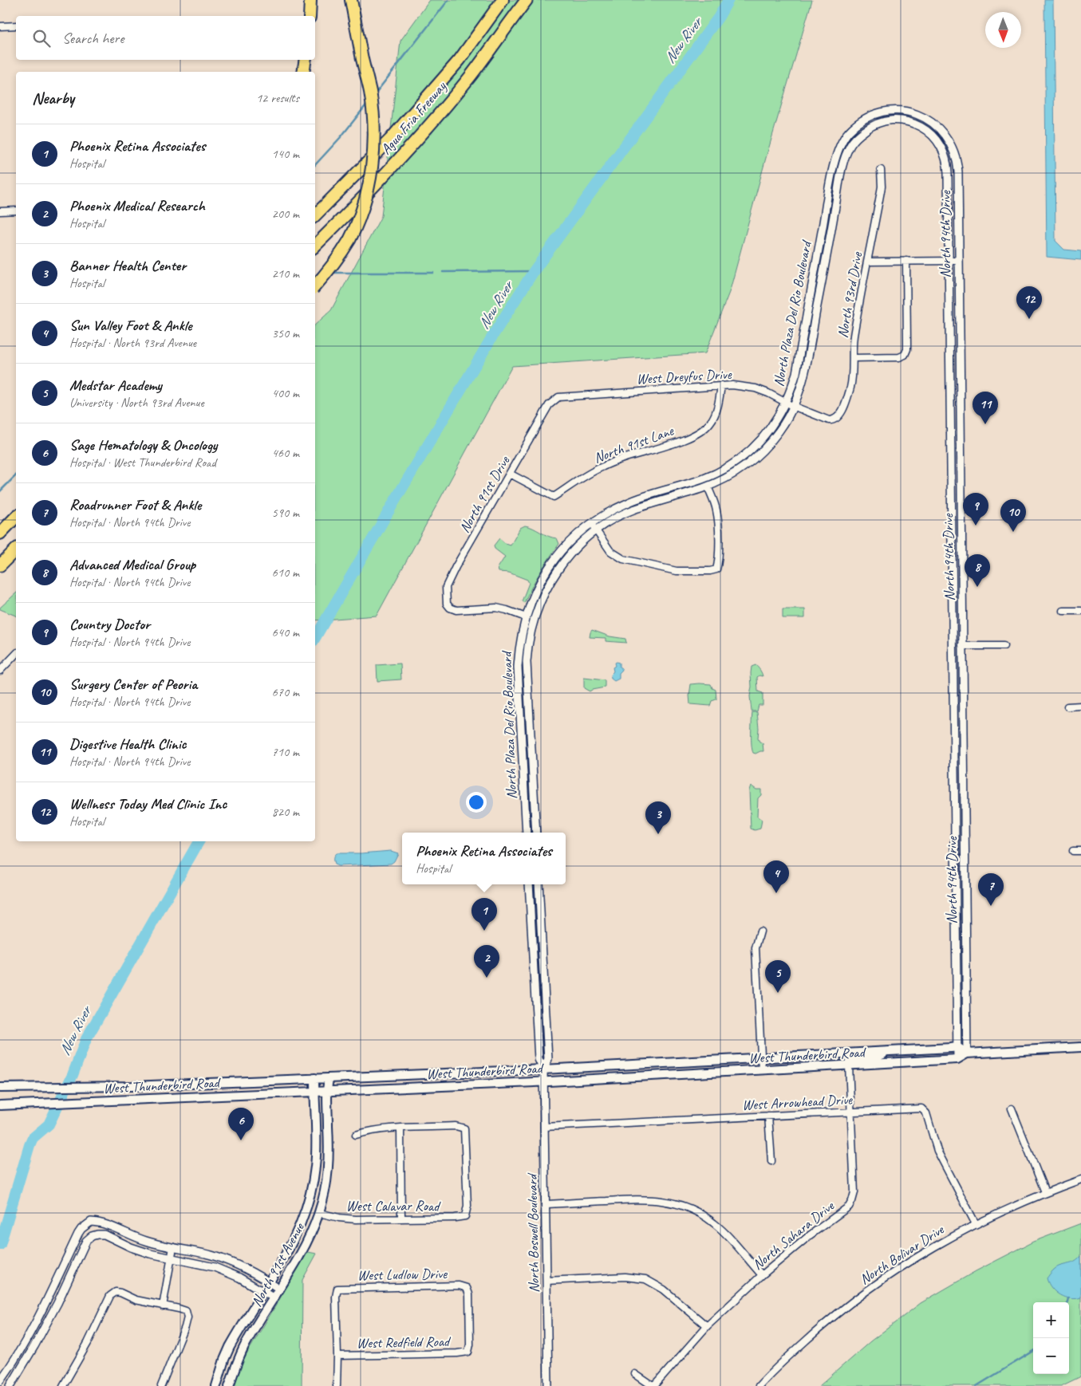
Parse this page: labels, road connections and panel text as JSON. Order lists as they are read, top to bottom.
{
  "streets": {
    "highway": ["Agua Fria Freeway"],
    "main road": ["West Thunderbird Road", "North 91st Avenue"],
    "street": [
      "North 94th Drive",
      "North 93rd Drive",
      "North Plaza Del Rio Boulevard",
      "West Dreyfus Drive",
      "North 91st Lane",
      "North 91st Drive",
      "West Arrowhead Drive",
      "West Calavar Road",
      "North Boswell Boulevard",
      "North Sahara Drive",
      "North Bolivar Drive",
      "West Ludlow Drive",
      "West Redfield Road"
    ]
  },
  "crossings": [
    ["North 94th Drive", "North Plaza Del Rio Boulevard"],
    ["North 94th Drive", "West Thunderbird Road"],
    ["North 93rd Drive", "West Dreyfus Drive"],
    ["North Plaza Del Rio Boulevard", "West Dreyfus Drive"],
    ["North Plaza Del Rio Boulevard", "North 91st Drive"],
    ["West Dreyfus Drive", "North 91st Lane"],
    ["West Dreyfus Drive", "North 91st Drive"],
    ["North 91st Lane", "North 91st Drive"],
    ["West Thunderbird Road", "North Boswell Boulevard"],
    ["West Thunderbird Road", "North Sahara Drive"],
    ["West Thunderbird Road", "North 91st Avenue"],
    ["West Arrowhead Drive", "North Boswell Boulevard"],
    ["West Arrowhead Drive", "North Sahara Drive"],
    ["West Arrowhead Drive", "North Bolivar Drive"],
    ["West Calavar Road", "North 91st Avenue"],
    ["West Ludlow Drive", "West Redfield Road"]
  ],
  "water": ["New River"],
  "north": "bottom",
  "page": {
    "search": "Search here",
    "heading": ["Nearby", "12 results"],
    "list": [
      {
        "mark": "1",
        "name": "Phoenix Retina Associates",
        "note": "Hospital",
        "value": "140 m"
      },
      {
        "mark": "2",
        "name": "Phoenix Medical Research",
        "note": "Hospital",
        "value": "200 m"
      },
      {
        "mark": "3",
        "name": "Banner Health Center",
        "note": "Hospital",
        "value": "210 m"
      },
      {
        "mark": "4",
        "name": "Sun Valley Foot & Ankle",
        "note": "Hospital · North 93rd Avenue",
        "value": "350 m"
      },
      {
        "mark": "5",
        "name": "Medstar Academy",
        "note": "University · North 93rd Avenue",
        "value": "400 m"
      },
      {
        "mark": "6",
        "name": "Sage Hematology & Oncology",
        "note": "Hospital · West Thunderbird Road",
        "value": "460 m"
      },
      {
        "mark": "7",
        "name": "Roadrunner Foot & Ankle",
        "note": "Hospital · North 94th Drive",
        "value": "590 m"
      },
      {
        "mark": "8",
        "name": "Advanced Medical Group",
        "note": "Hospital · North 94th Drive",
        "value": "610 m"
      },
      {
        "mark": "9",
        "name": "Country Doctor",
        "note": "Hospital · North 94th Drive",
        "value": "640 m"
      },
      {
        "mark": "10",
        "name": "Surgery Center of Peoria",
        "note": "Hospital · North 94th Drive",
        "value": "670 m"
      },
      {
        "mark": "11",
        "name": "Digestive Health Clinic",
        "note": "Hospital · North 94th Drive",
        "value": "710 m"
      },
      {
        "mark": "12",
        "name": "Wellness Today Med Clinic Inc",
        "note": "Hospital",
        "value": "820 m"
      }
    ],
    "pins": [
      "12",
      "11",
      "9",
      "10",
      "8",
      "3",
      "4",
      "7",
      "1",
      "2",
      "5",
      "6"
    ],
    "popup": ["Phoenix Retina Associates", "Hospital"],
    "map_buttons": ["+", "−"]
  }
}
